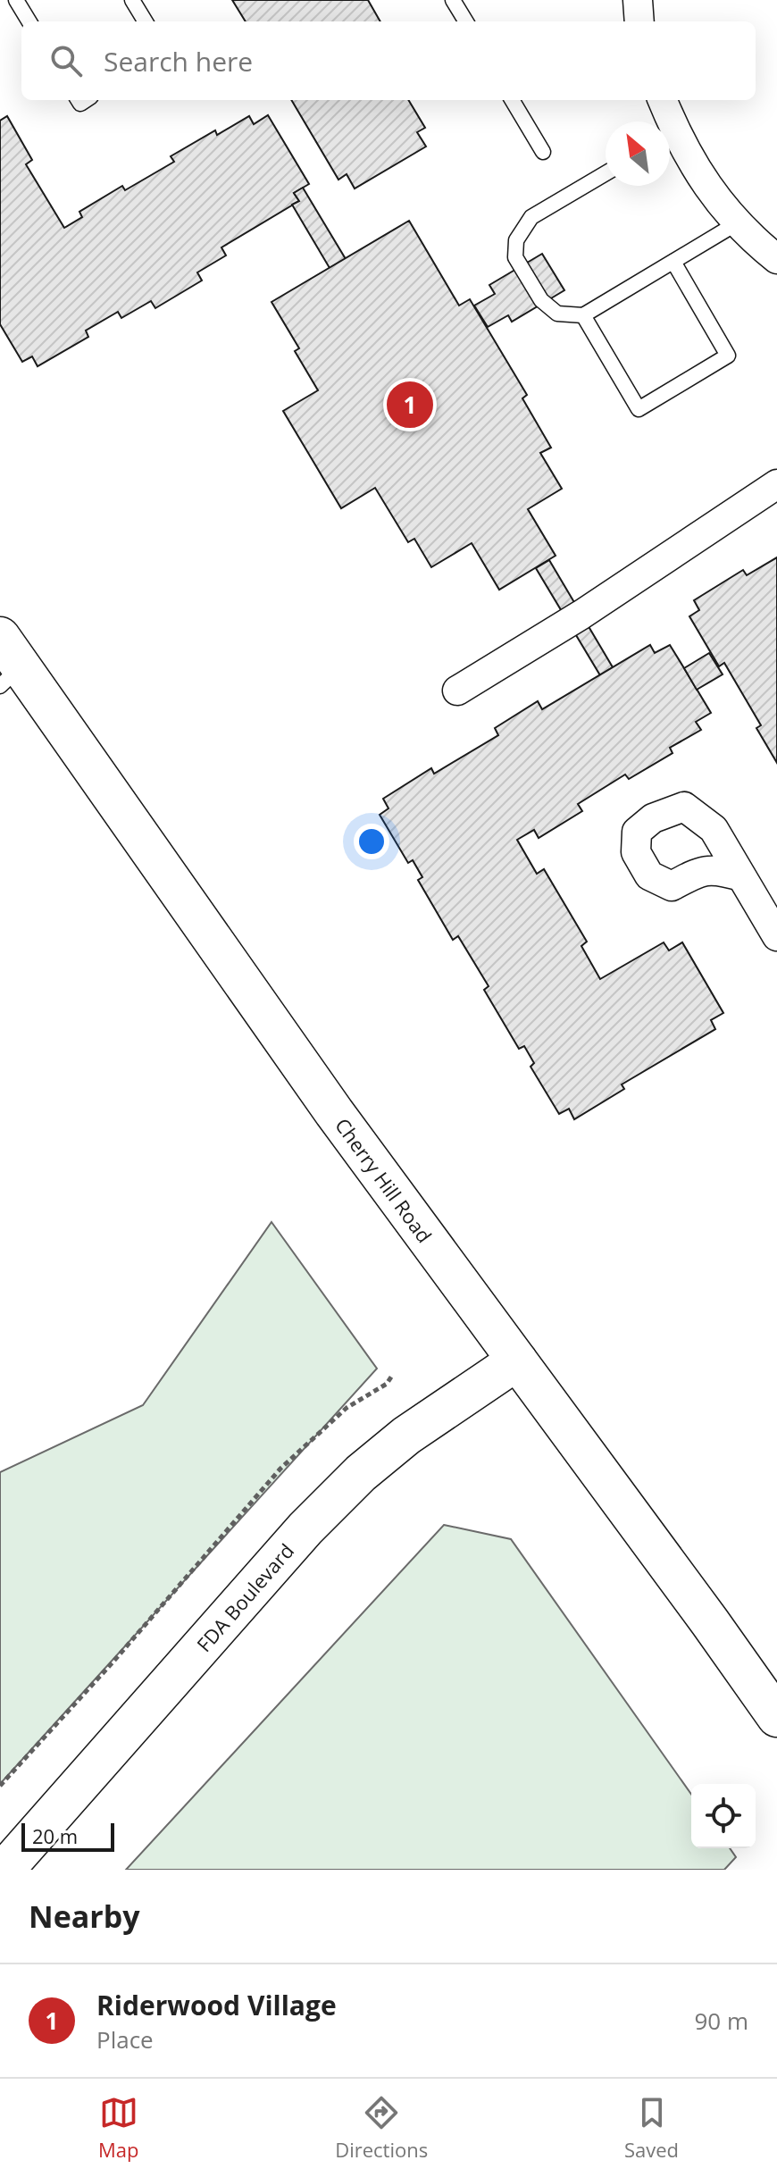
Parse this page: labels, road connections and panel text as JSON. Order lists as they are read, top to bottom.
{
  "streets": {
    "main road": ["Cherry Hill Road", "FDA Boulevard"]
  },
  "crossings": [
    ["Cherry Hill Road", "FDA Boulevard"]
  ],
  "scale_bar": "20 m",
  "north": "top left",
  "page": {
    "search": "Search here",
    "pins": "1",
    "scale": "20 m",
    "heading": "Nearby",
    "list": [
      {
        "mark": "1",
        "name": "Riderwood Village",
        "note": "Place",
        "value": "90 m"
      }
    ],
    "nav": ["Map", "Directions", "Saved"]
  }
}
